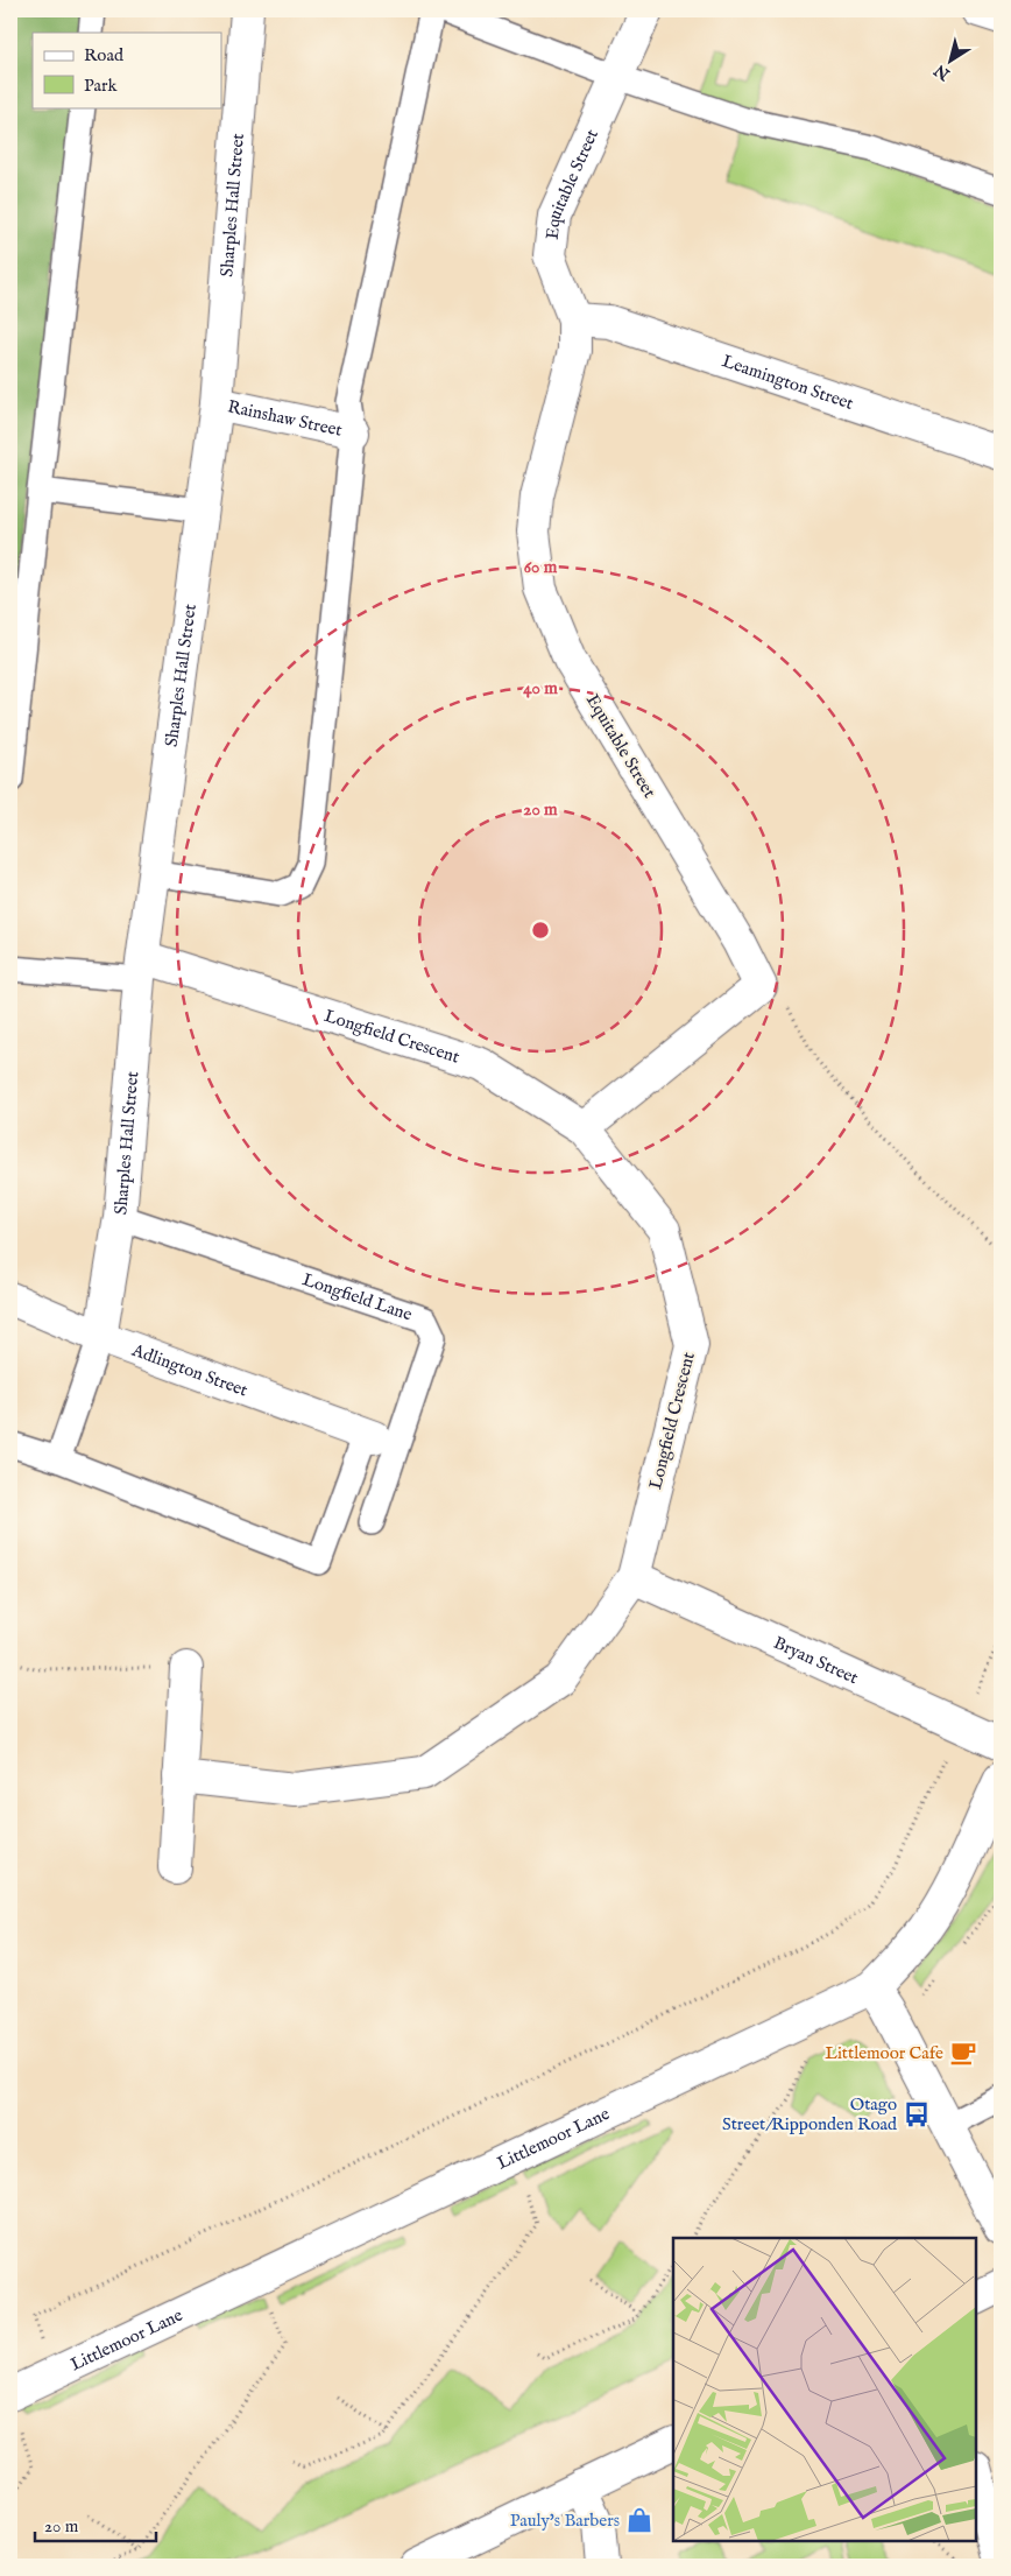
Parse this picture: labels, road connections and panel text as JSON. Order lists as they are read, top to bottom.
{
  "streets": {
    "street": [
      "Equitable Street",
      "Sharples Hall Street",
      "Leamington Street",
      "Rainshaw Street",
      "Longfield Crescent",
      "Adlington Street",
      "Bryan Street",
      "Littlemoor Lane"
    ],
    "lane": ["Longfield Lane"]
  },
  "crossings": [
    ["Equitable Street", "Leamington Street"],
    ["Sharples Hall Street", "Rainshaw Street"],
    ["Sharples Hall Street", "Longfield Crescent"],
    ["Sharples Hall Street", "Longfield Lane"],
    ["Sharples Hall Street", "Adlington Street"],
    ["Longfield Crescent", "Bryan Street"]
  ],
  "places": {
    "cafe": ["Littlemoor Cafe"],
    "bus stop": ["Otago Street/Ripponden Road"],
    "shop": ["Pauly's Barbers"]
  },
  "legend": ["Road", "Park"],
  "scale_bar": "20 m",
  "north": "bottom left",
  "rings": ["60 m", "40 m", "20 m"]
}
